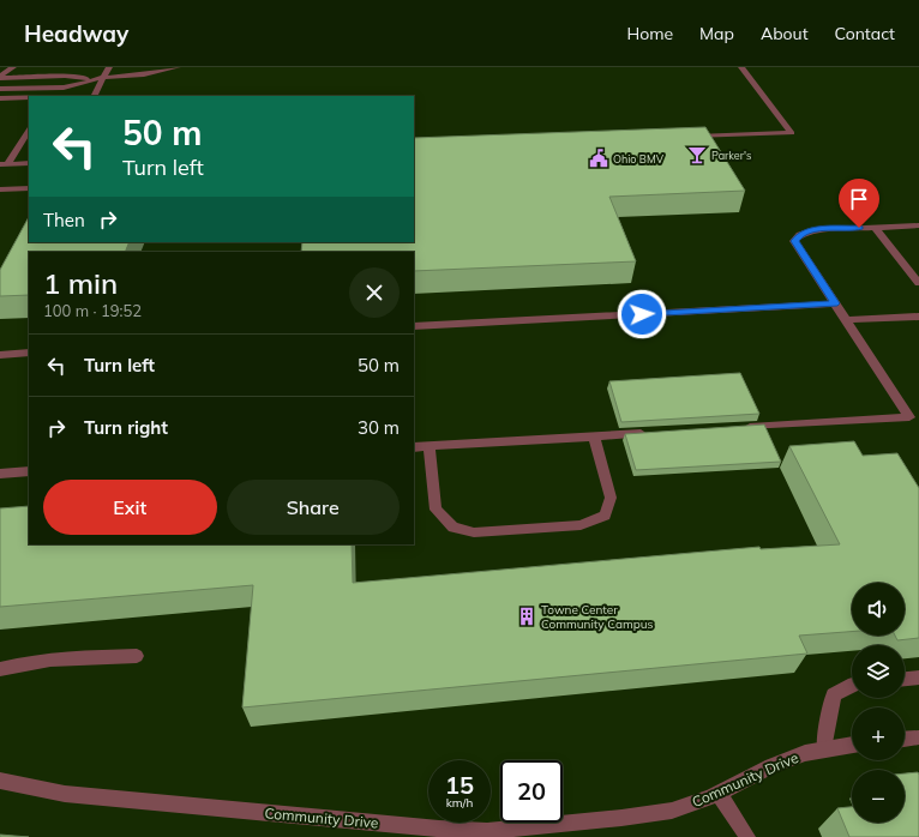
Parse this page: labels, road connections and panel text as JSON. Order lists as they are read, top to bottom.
{
  "streets": {
    "street": ["Community Drive"]
  },
  "places": {
    "bar": ["Parker's"],
    "public building": ["Ohio BMV"],
    "building": ["Towne Center Community Campus"]
  },
  "page": {
    "header": "Headway",
    "nav": [
      "Home",
      "Map",
      "About",
      "Contact"
    ],
    "turn": ["50 m", "Turn left"],
    "then": "Then",
    "heading": ["1 min", "100 m · 19:52"],
    "list": [
      {
        "name": "Turn left",
        "value": "50 m"
      },
      {
        "name": "Turn right",
        "value": "30 m"
      }
    ],
    "buttons": ["Exit", "Share"],
    "map_buttons": ["+", "−"],
    "speed": "15 km/h",
    "limit": "20"
  }
}
